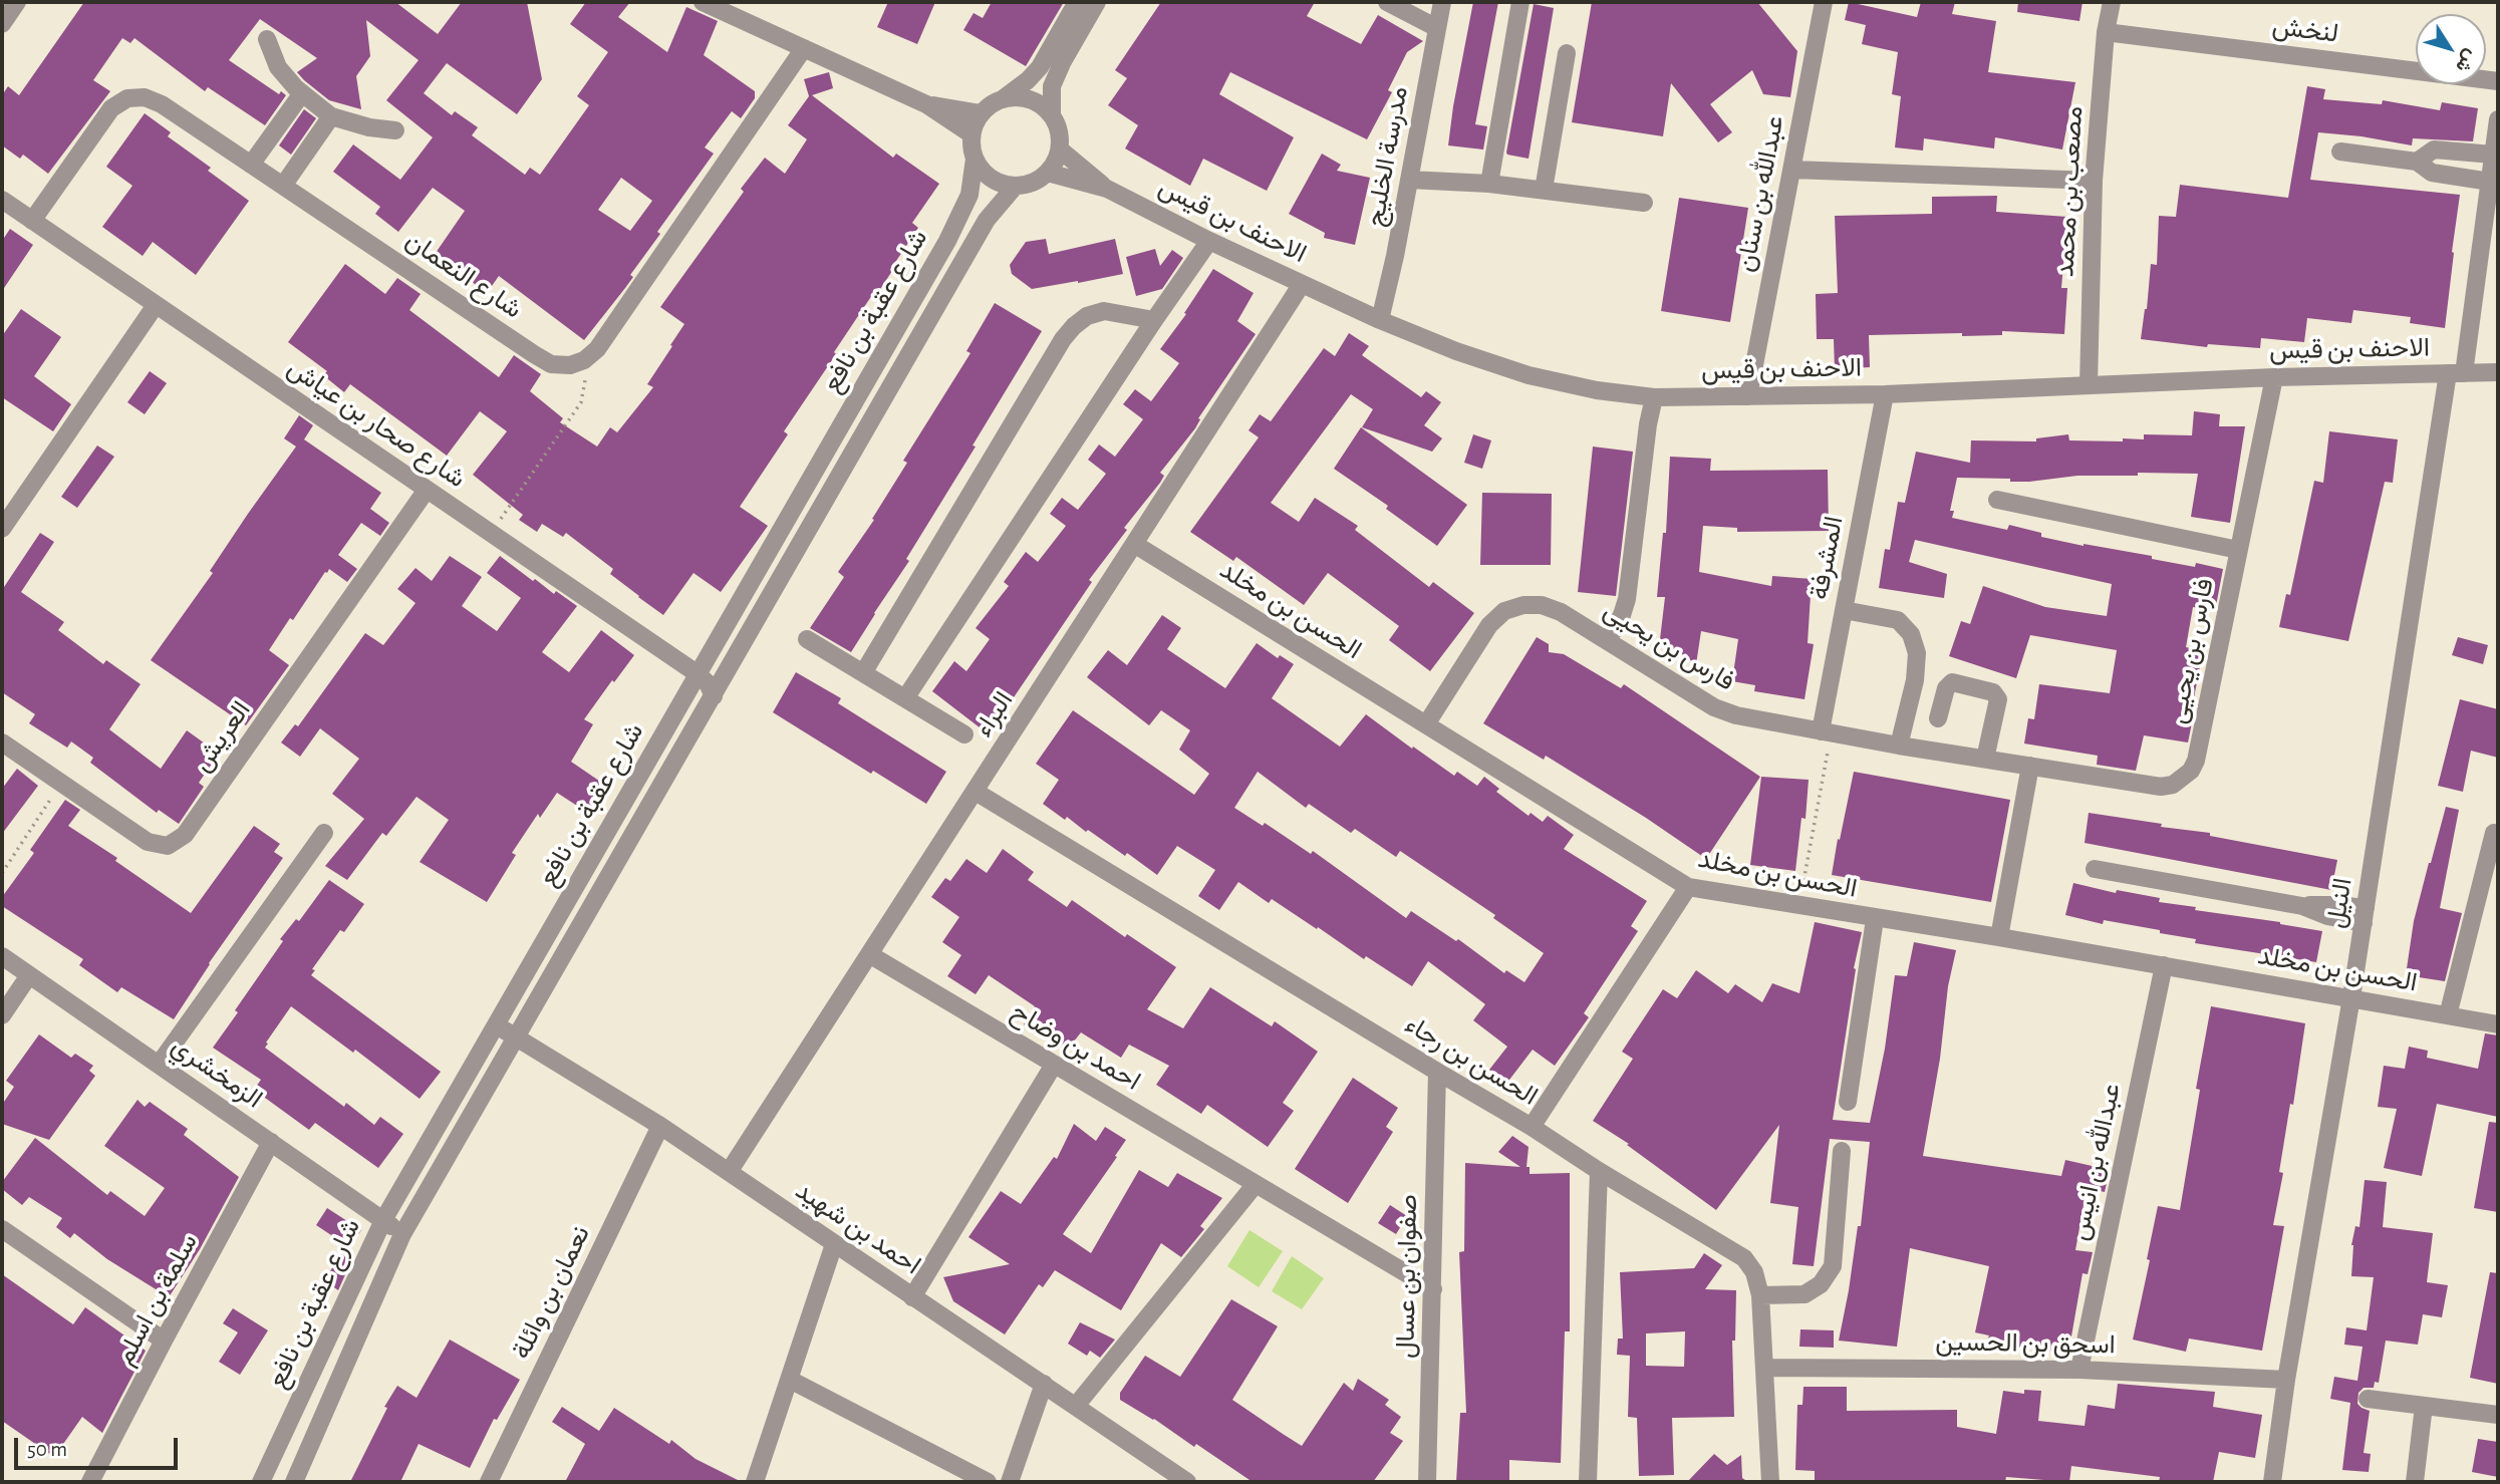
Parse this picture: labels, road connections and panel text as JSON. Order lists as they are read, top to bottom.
{
  "streets": {
    "street": [
      "لنخش",
      "مدرسة الخليج",
      "مصعب بن محمد",
      "عبدالله بن سنان",
      "الاحنف بن قيس",
      "شارع النعمان",
      "شارع عقبة بن نافع",
      "شارع صحار بن عياش",
      "المشرفة",
      "الحسن بن مخلد",
      "فارس بن يحيى",
      "البراء",
      "العريش",
      "النيل",
      "احمد بن وضاح",
      "الحسن بن رجاء",
      "الزمخشري",
      "عبدالله بن انيس",
      "احمد بن شهيد",
      "صفوان بن عسال",
      "نعمان بن وائلة",
      "سلمة بن اسلم",
      "اسحق بن الحسين"
    ]
  },
  "crossings": [
    ["لنخش", "مصعب بن محمد"],
    ["مدرسة الخليج", "الاحنف بن قيس"],
    ["مصعب بن محمد", "الاحنف بن قيس"],
    ["عبدالله بن سنان", "الاحنف بن قيس"],
    ["الاحنف بن قيس", "شارع عقبة بن نافع"],
    ["الاحنف بن قيس", "المشرفة"],
    ["الاحنف بن قيس", "فارس بن يحيى"],
    ["الاحنف بن قيس", "البراء"],
    ["الاحنف بن قيس", "النيل"],
    ["شارع النعمان", "شارع صحار بن عياش"],
    ["شارع عقبة بن نافع", "شارع صحار بن عياش"],
    ["شارع عقبة بن نافع", "الزمخشري"],
    ["شارع عقبة بن نافع", "احمد بن شهيد"],
    ["شارع صحار بن عياش", "العريش"],
    ["المشرفة", "فارس بن يحيى"],
    ["الحسن بن مخلد", "فارس بن يحيى"],
    ["الحسن بن مخلد", "البراء"],
    ["الحسن بن مخلد", "النيل"],
    ["الحسن بن مخلد", "عبدالله بن انيس"],
    ["البراء", "احمد بن وضاح"],
    ["البراء", "الحسن بن رجاء"],
    ["البراء", "احمد بن شهيد"],
    ["النيل", "اسحق بن الحسين"],
    ["احمد بن وضاح", "صفوان بن عسال"],
    ["الحسن بن رجاء", "صفوان بن عسال"],
    ["الحسن بن رجاء", "اسحق بن الحسين"],
    ["الزمخشري", "سلمة بن اسلم"],
    ["عبدالله بن انيس", "اسحق بن الحسين"],
    ["احمد بن شهيد", "نعمان بن وائلة"]
  ],
  "scale_bar": "50 m",
  "north": "bottom right"
}
